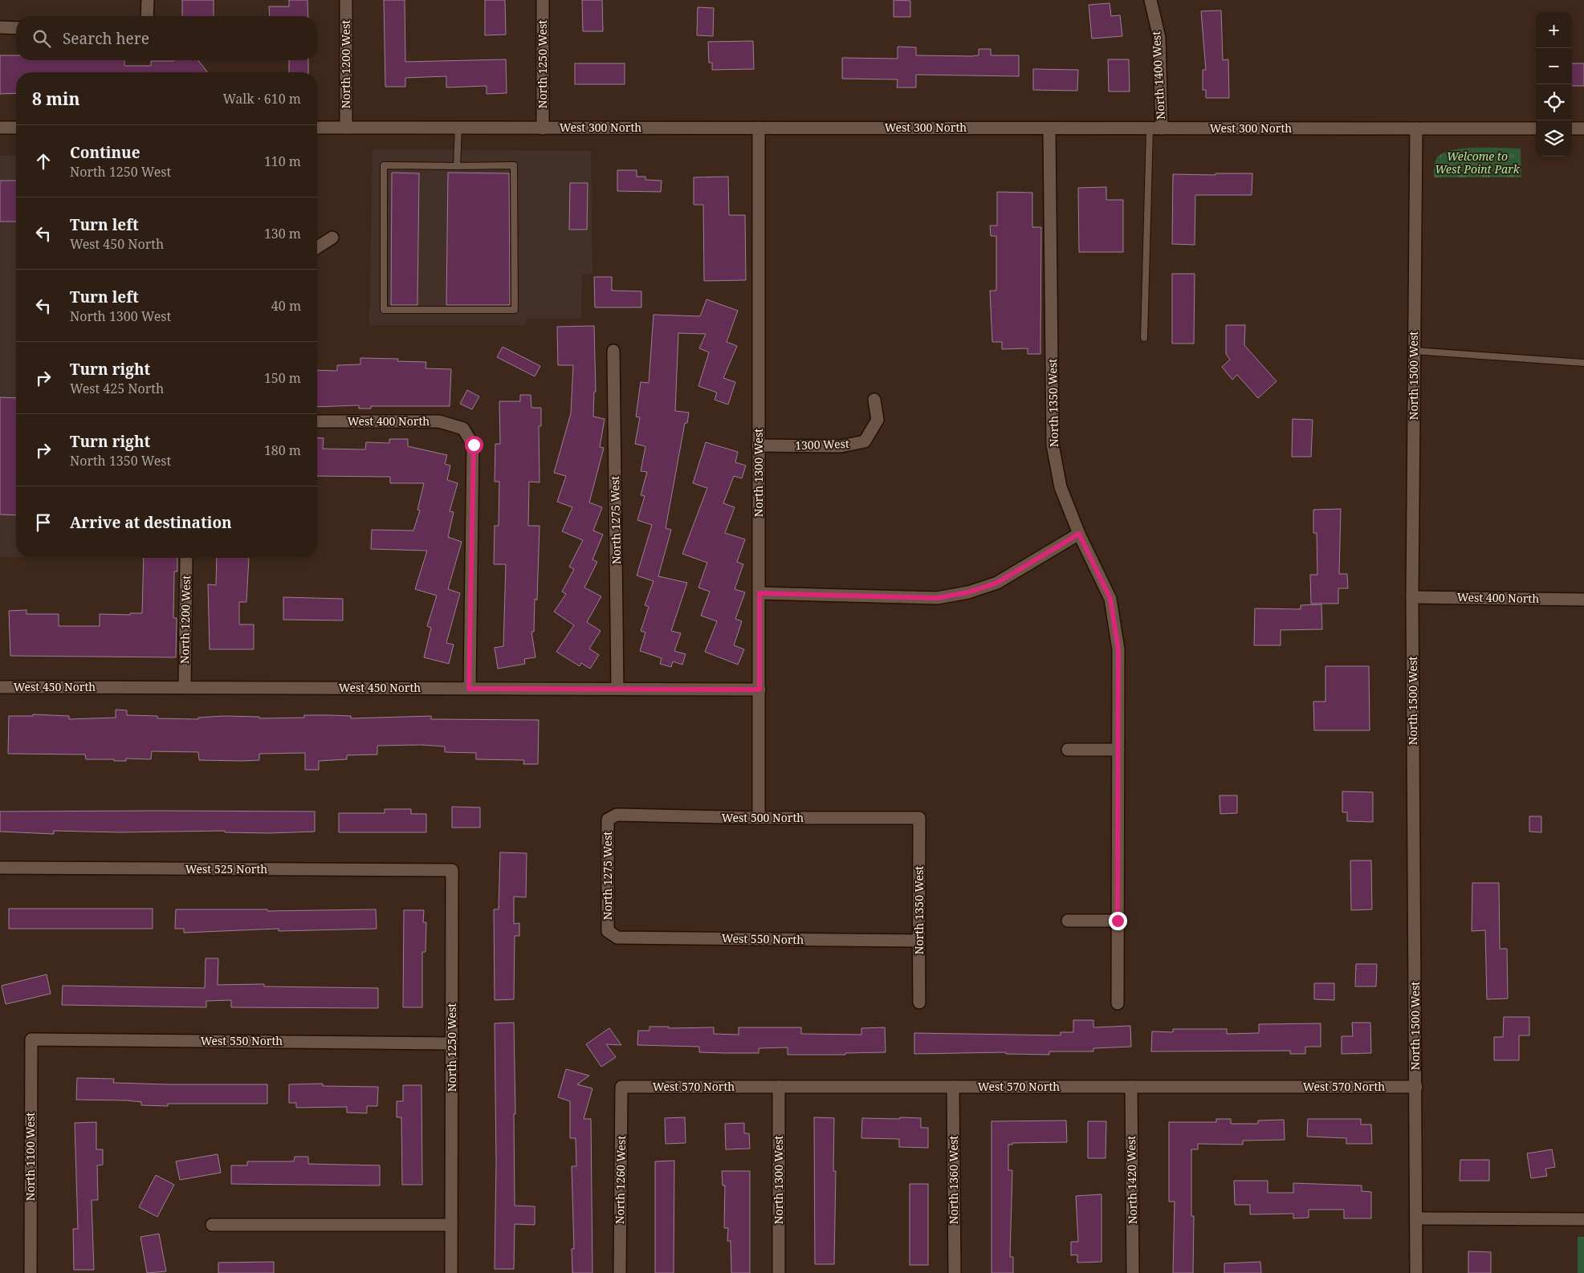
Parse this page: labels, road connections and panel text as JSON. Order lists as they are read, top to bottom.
{
  "streets": {
    "street": [
      "North 1200 West",
      "North 1250 West",
      "North 1400 West",
      "West 300 North",
      "North 1500 West",
      "North 1350 West",
      "West 400 North",
      "1300 West",
      "North 1300 West",
      "North 1275 West",
      "West 450 North",
      "West 500 North",
      "West 525 North",
      "West 550 North",
      "West 570 North",
      "North 1100 West",
      "North 1260 West",
      "North 1360 West",
      "North 1420 West"
    ]
  },
  "crossings": [
    ["North 1200 West", "West 300 North"],
    ["North 1200 West", "West 450 North"],
    ["North 1250 West", "West 300 North"],
    ["North 1250 West", "West 525 North"],
    ["North 1250 West", "West 550 North"],
    ["North 1400 West", "West 300 North"],
    ["West 300 North", "North 1500 West"],
    ["West 300 North", "North 1350 West"],
    ["West 300 North", "North 1300 West"],
    ["North 1500 West", "West 400 North"],
    ["North 1500 West", "West 570 North"],
    ["North 1350 West", "West 500 North"],
    ["North 1350 West", "West 550 North"],
    ["West 400 North", "West 450 North"],
    ["1300 West", "North 1300 West"],
    ["North 1300 West", "West 450 North"],
    ["North 1300 West", "West 500 North"],
    ["North 1300 West", "West 570 North"],
    ["North 1275 West", "West 450 North"],
    ["North 1275 West", "West 500 North"],
    ["North 1275 West", "West 550 North"],
    ["West 550 North", "North 1100 West"],
    ["West 570 North", "North 1260 West"],
    ["West 570 North", "North 1360 West"],
    ["West 570 North", "North 1420 West"]
  ],
  "parks": ["Welcome to West Point Park"],
  "page": {
    "map_buttons": ["+", "−"],
    "search": "Search here",
    "heading": ["8 min", "Walk · 610 m"],
    "list": [
      ["Continue", "North 1250 West", "110 m"],
      ["Turn left", "West 450 North", "130 m"],
      ["Turn left", "North 1300 West", "40 m"],
      ["Turn right", "West 425 North", "150 m"],
      ["Turn right", "North 1350 West", "180 m"],
      "Arrive at destination"
    ]
  }
}
